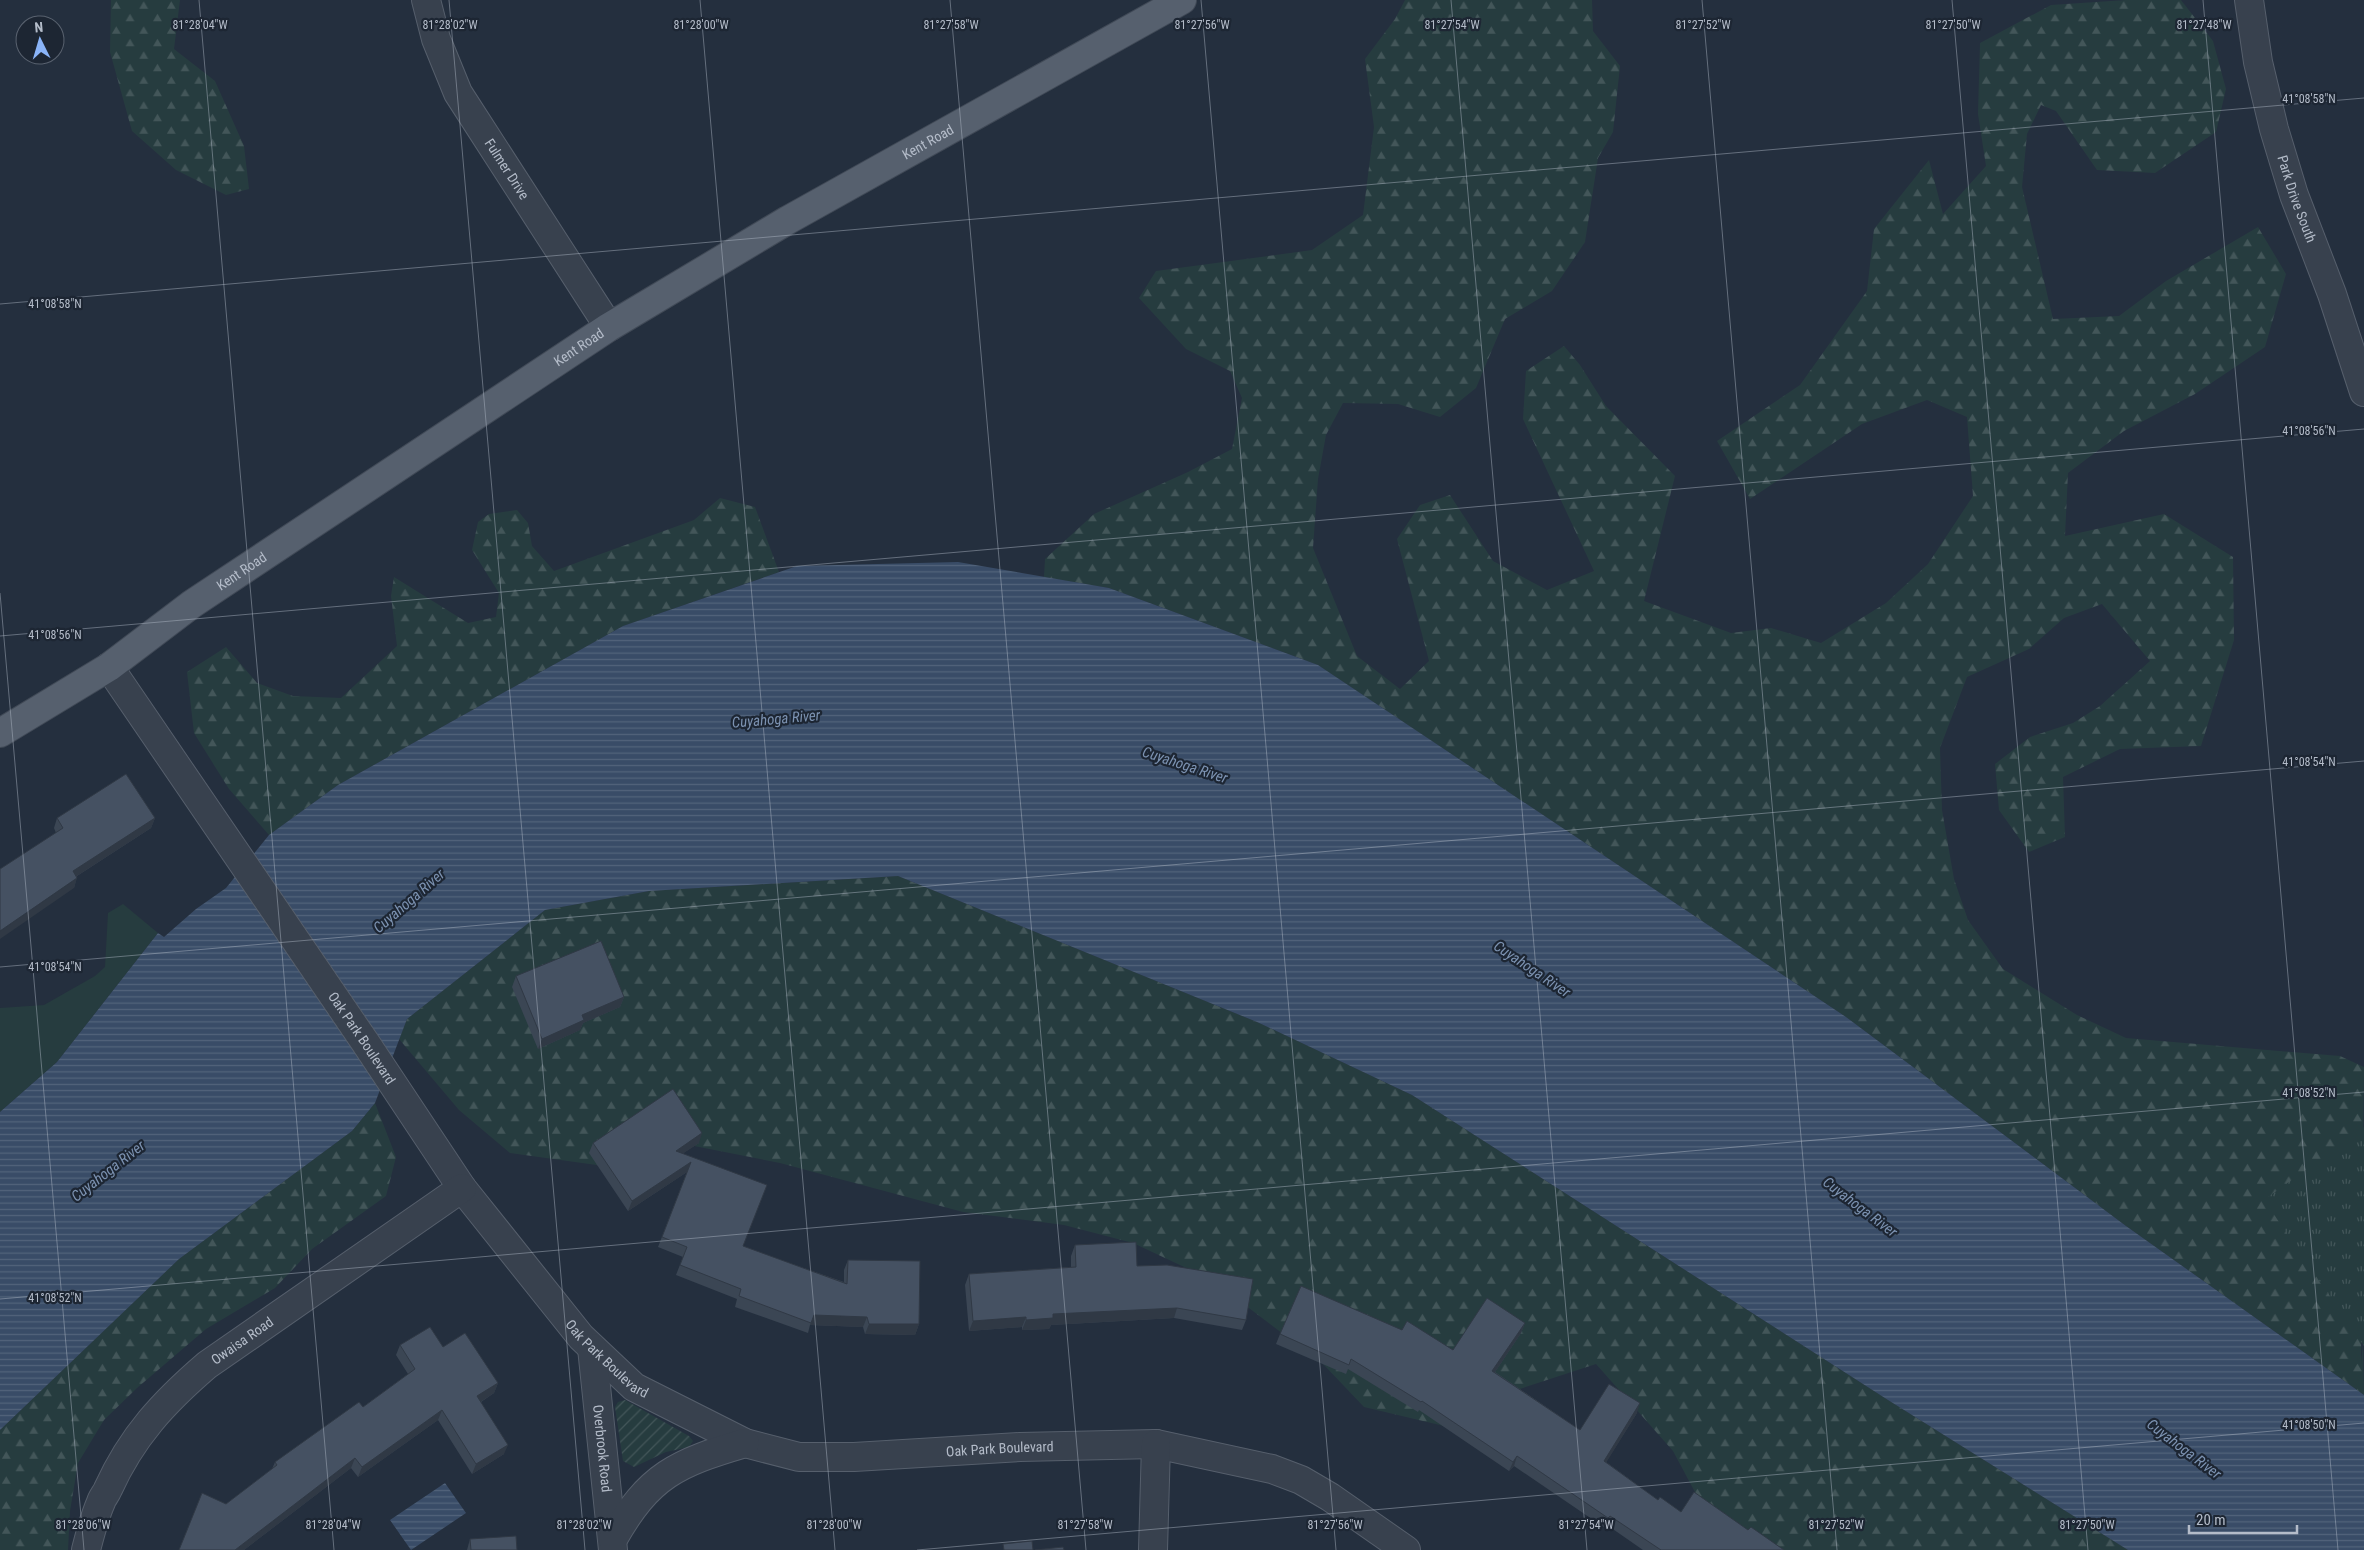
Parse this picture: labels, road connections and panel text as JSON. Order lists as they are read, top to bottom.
{
  "streets": {
    "main road": ["Kent Road"],
    "street": [
      "Fulmer Drive",
      "Park Drive South",
      "Oak Park Boulevard",
      "Owaisa Road",
      "Overbrook Road"
    ]
  },
  "crossings": [
    ["Kent Road", "Fulmer Drive"],
    ["Kent Road", "Oak Park Boulevard"],
    ["Oak Park Boulevard", "Owaisa Road"],
    ["Oak Park Boulevard", "Overbrook Road"]
  ],
  "water": ["Cuyahoga River"],
  "scale_bar": "20 m",
  "north": "top",
  "coordinates": [
    "81°28'04\"W",
    "81°28'02\"W",
    "81°28'00\"W",
    "81°27'58\"W",
    "81°27'56\"W",
    "81°27'54\"W",
    "81°27'52\"W",
    "81°27'50\"W",
    "81°27'48\"W",
    "41°08'58\"N",
    "41°08'56\"N",
    "41°08'54\"N",
    "41°08'52\"N",
    "41°08'50\"N",
    "81°28'06\"W"
  ]
}
